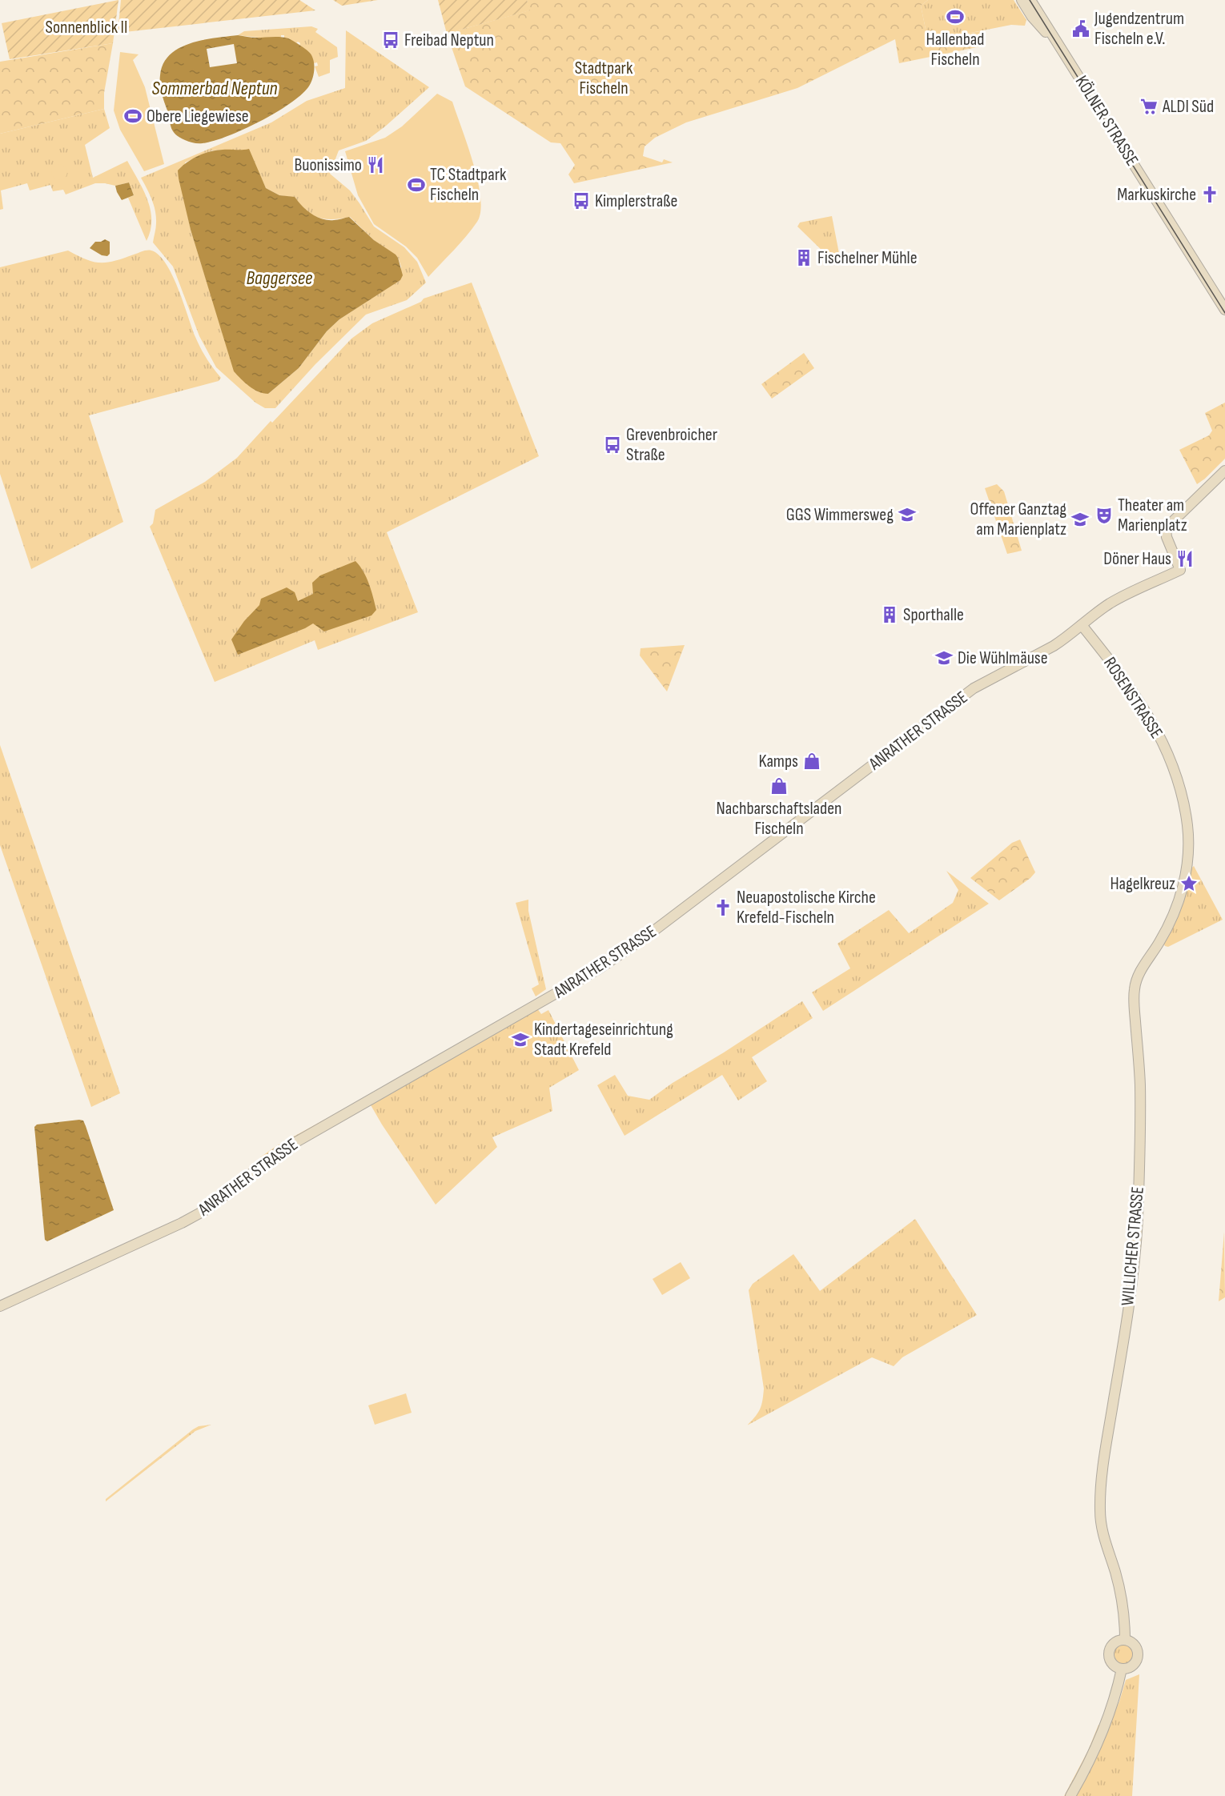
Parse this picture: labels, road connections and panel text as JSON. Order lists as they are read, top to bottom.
{
  "streets": {
    "main road": [
      "KÖLNER STRASSE",
      "ROSENSTRASSE",
      "ANRATHER STRASSE",
      "WILLICHER STRASSE"
    ]
  },
  "crossings": [
    ["ROSENSTRASSE", "ANRATHER STRASSE"],
    ["ROSENSTRASSE", "WILLICHER STRASSE"]
  ],
  "water": ["Sommerbad Neptun", "Baggersee"],
  "parks": ["Sonnenblick II", "Stadtpark Fischeln"],
  "places": {
    "sports": ["Hallenbad Fischeln", "Obere Liegewiese", "TC Stadtpark Fischeln"],
    "public building": ["Jugendzentrum Fischeln e.V."],
    "bus stop": ["Freibad Neptun", "Kimplerstraße", "Grevenbroicher Straße"],
    "supermarket": ["ALDI Süd"],
    "restaurant": ["Buonissimo", "Döner Haus"],
    "church": ["Markuskirche", "Neuapostolische Kirche Krefeld-Fischeln"],
    "building": ["Fischelner Mühle", "Sporthalle"],
    "school or university": [
      "GGS Wimmersweg",
      "Offener Ganztag am Marienplatz",
      "Die Wühlmäuse",
      "Kindertageseinrichtung Stadt Krefeld"
    ],
    "theatre": ["Theater am Marienplatz"],
    "shop": ["Kamps", "Nachbarschaftsladen Fischeln"],
    "place": ["Hagelkreuz"]
  }
}
